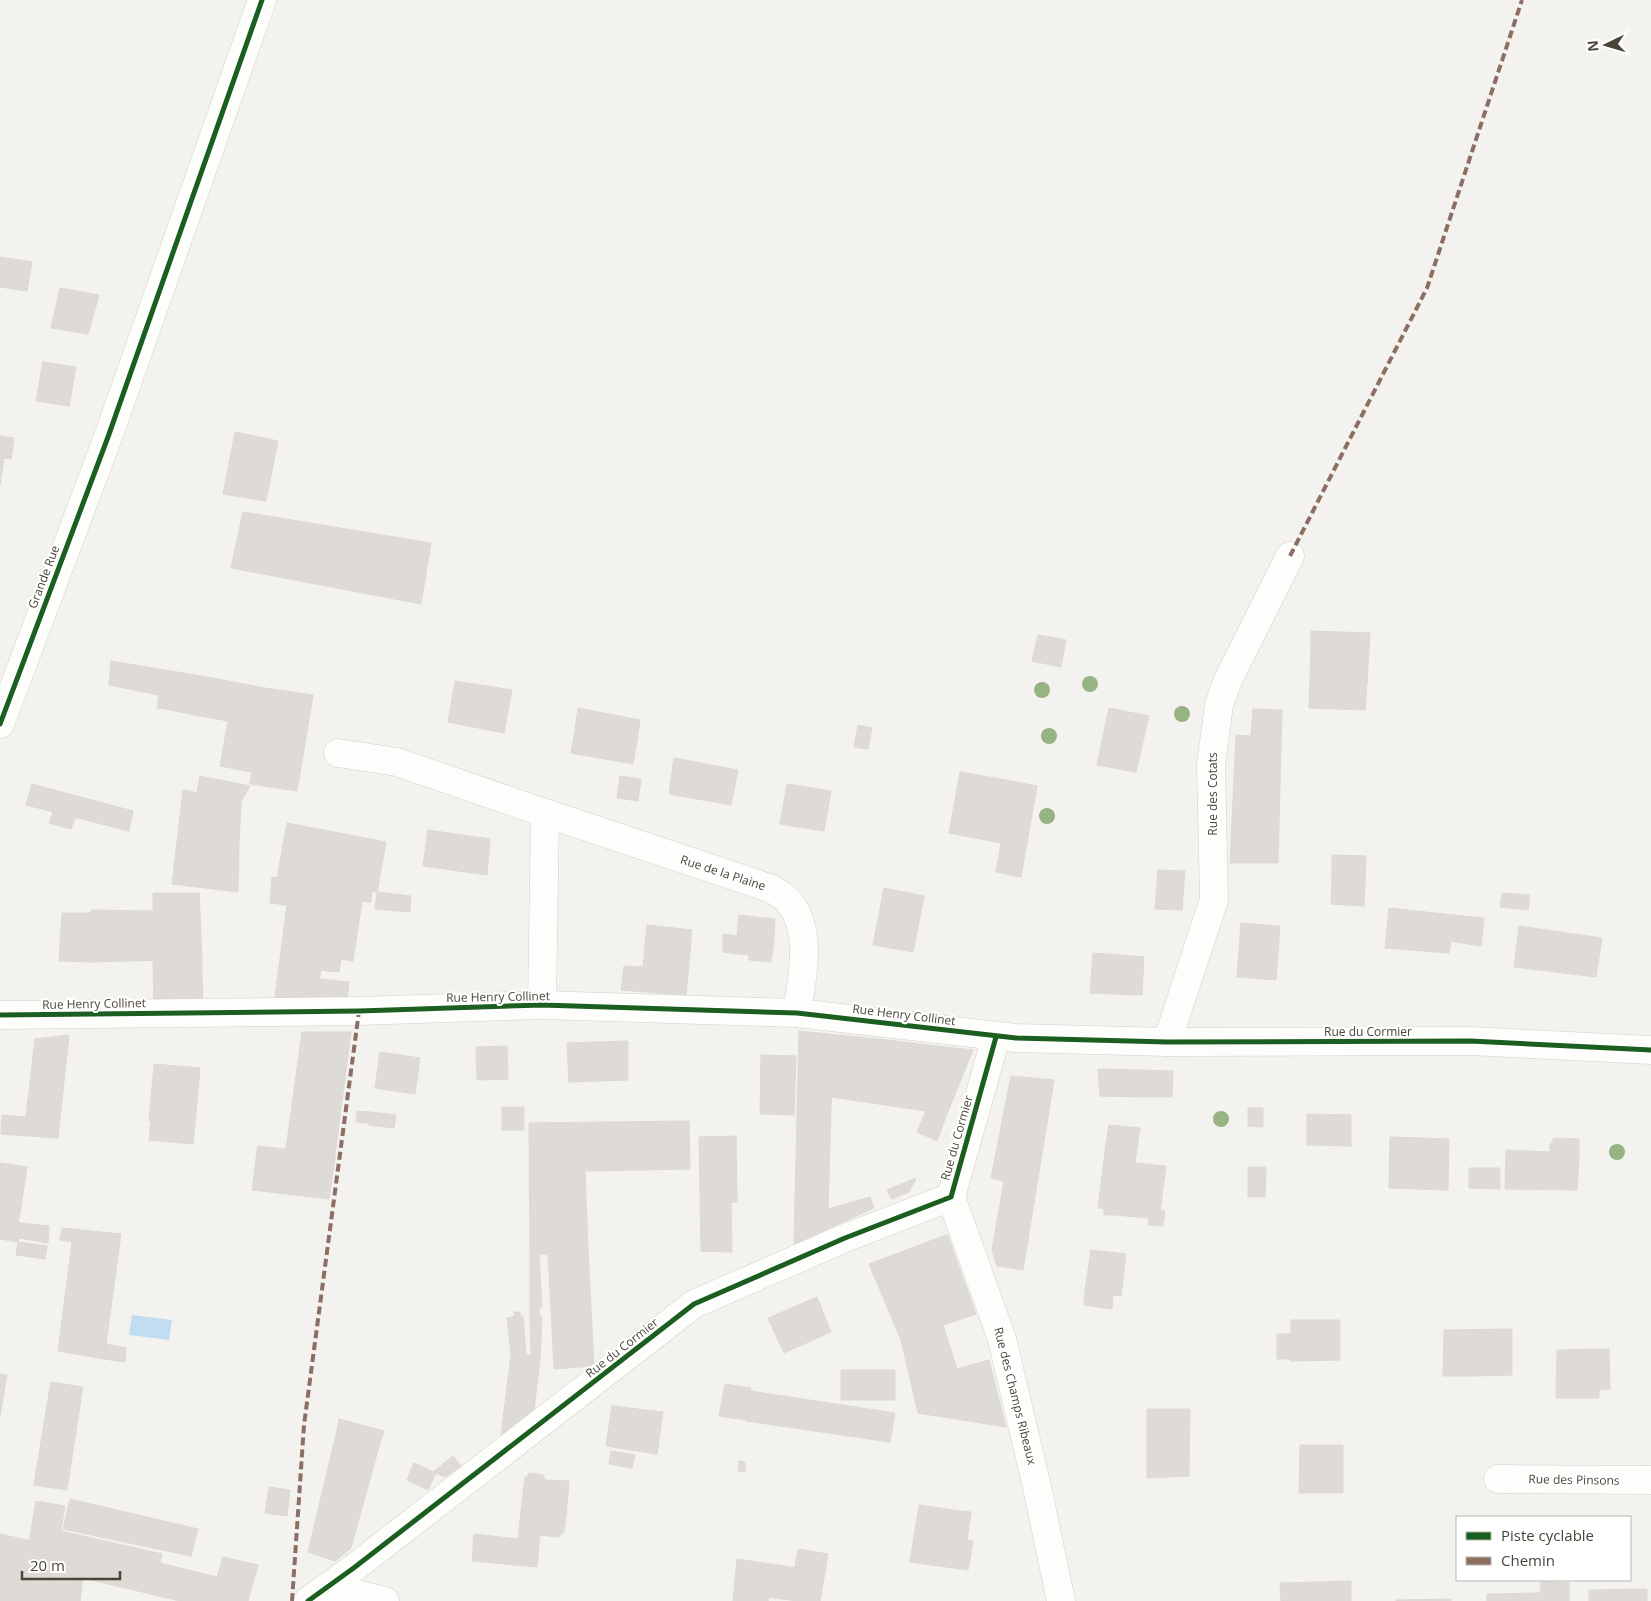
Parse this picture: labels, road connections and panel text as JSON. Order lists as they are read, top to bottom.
{
  "streets": {
    "street": [
      "Grande Rue",
      "Rue des Cotats",
      "Rue de la Plaine",
      "Rue Henry Collinet",
      "Rue du Cormier",
      "Rue des Champs Ribeaux",
      "Rue des Pinsons"
    ]
  },
  "crossings": [
    ["Rue des Cotats", "Rue du Cormier"],
    ["Rue de la Plaine", "Rue Henry Collinet"],
    ["Rue Henry Collinet", "Rue du Cormier"],
    ["Rue du Cormier", "Rue des Champs Ribeaux"]
  ],
  "legend": ["Piste cyclable", "Chemin"],
  "scale_bar": "20 m",
  "north": "left"
}
